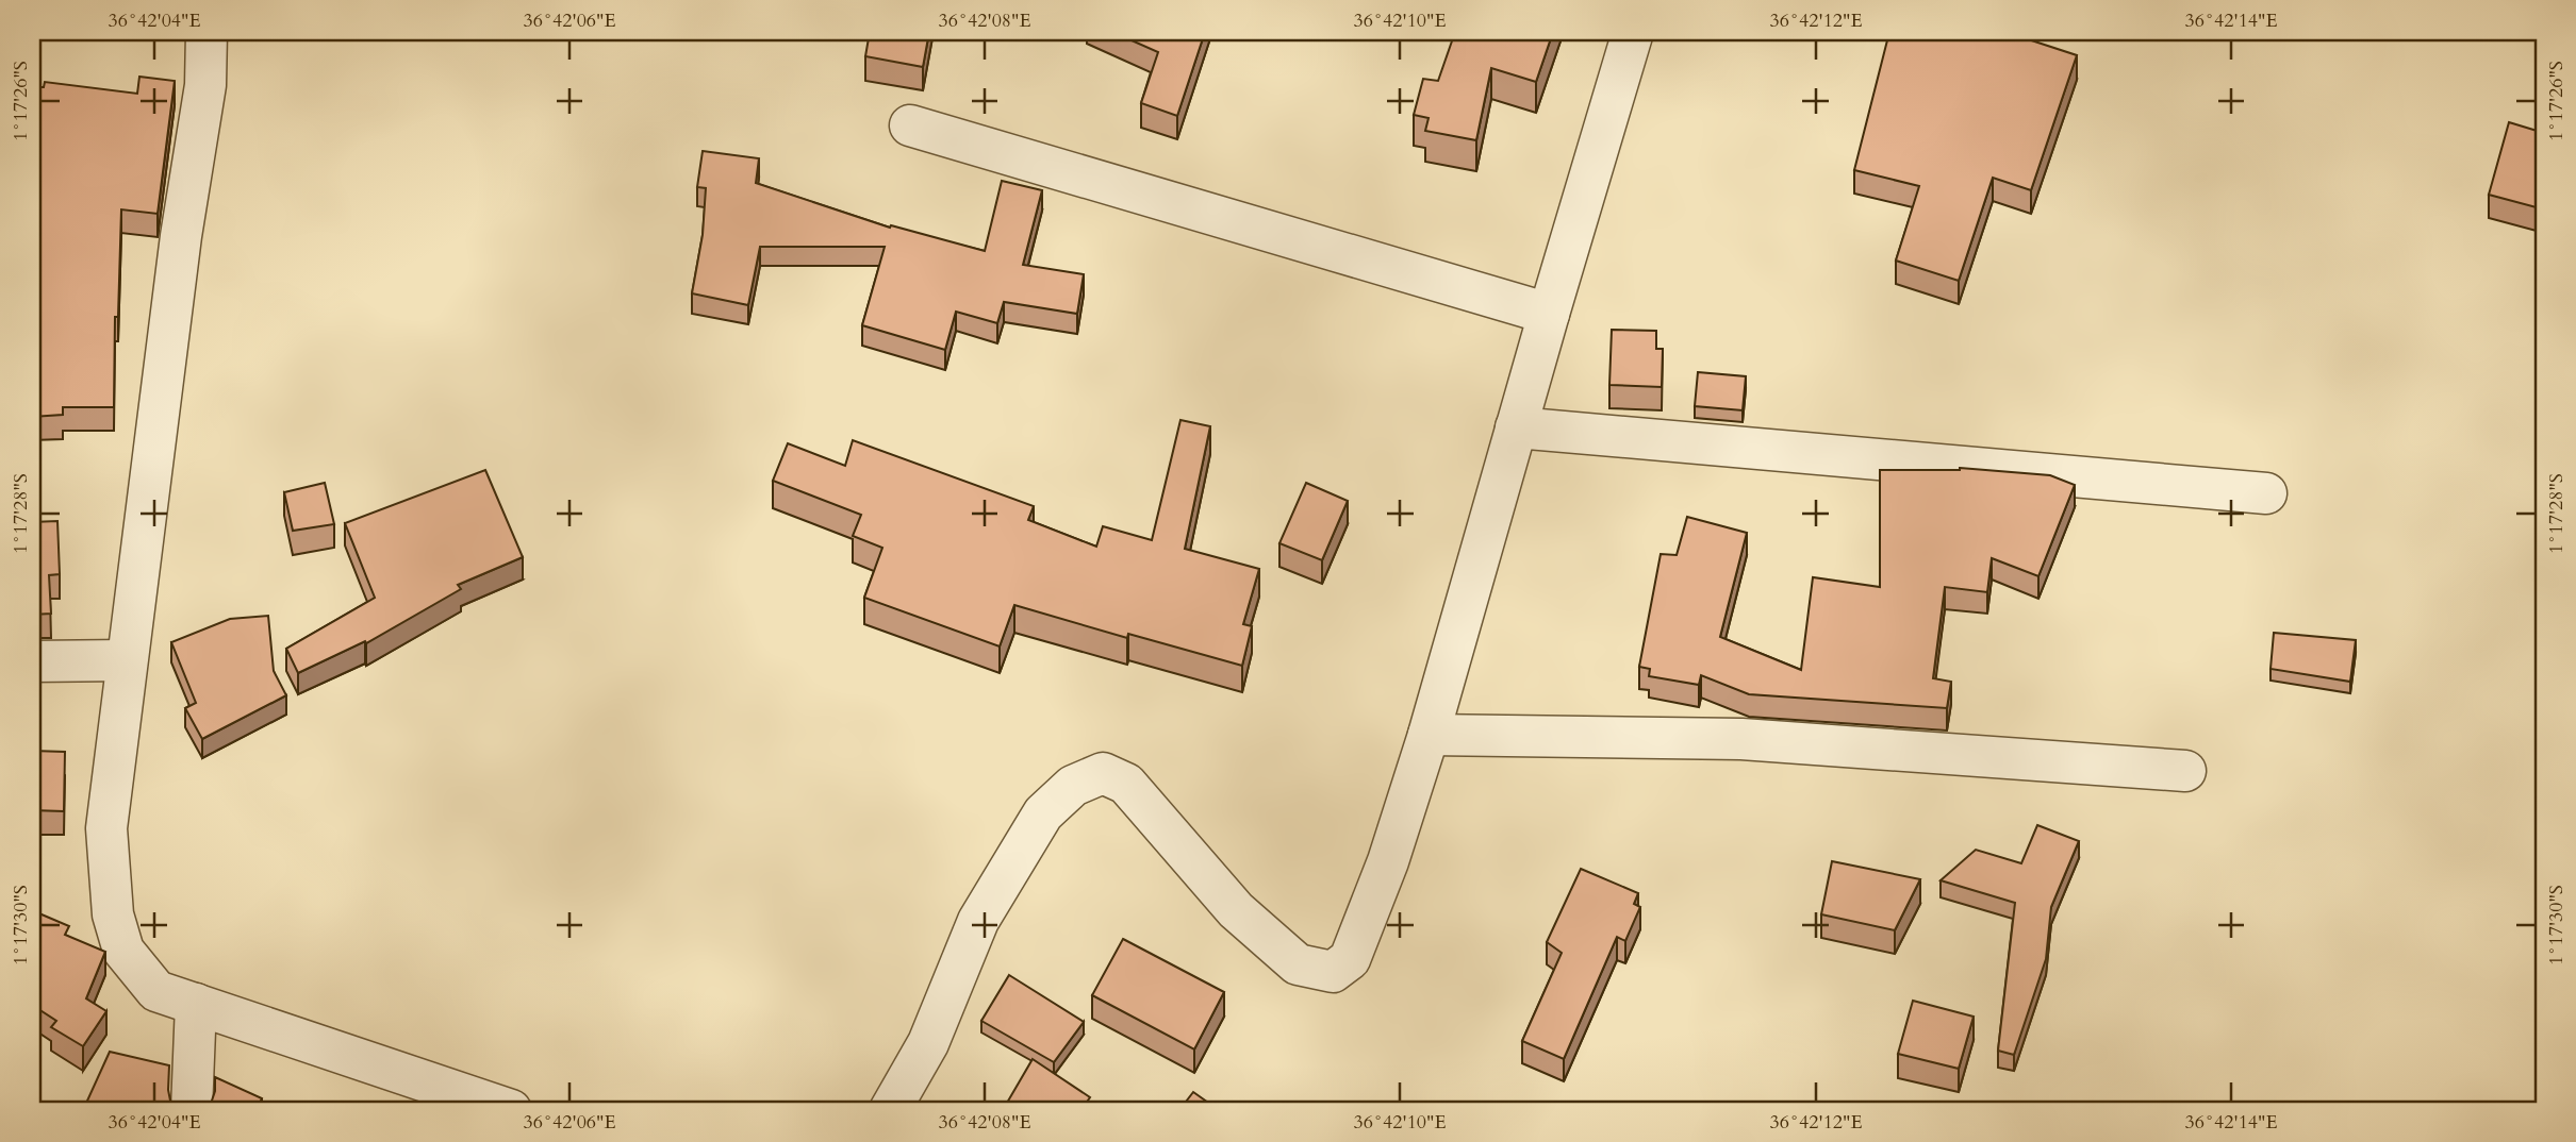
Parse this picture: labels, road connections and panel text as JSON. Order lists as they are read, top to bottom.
{
  "coordinates": [
    "36°42'04\"E",
    "36°42'06\"E",
    "36°42'08\"E",
    "36°42'10\"E",
    "36°42'12\"E",
    "36°42'14\"E",
    "1°17'26\"S",
    "1°17'28\"S",
    "1°17'30\"S"
  ]
}
